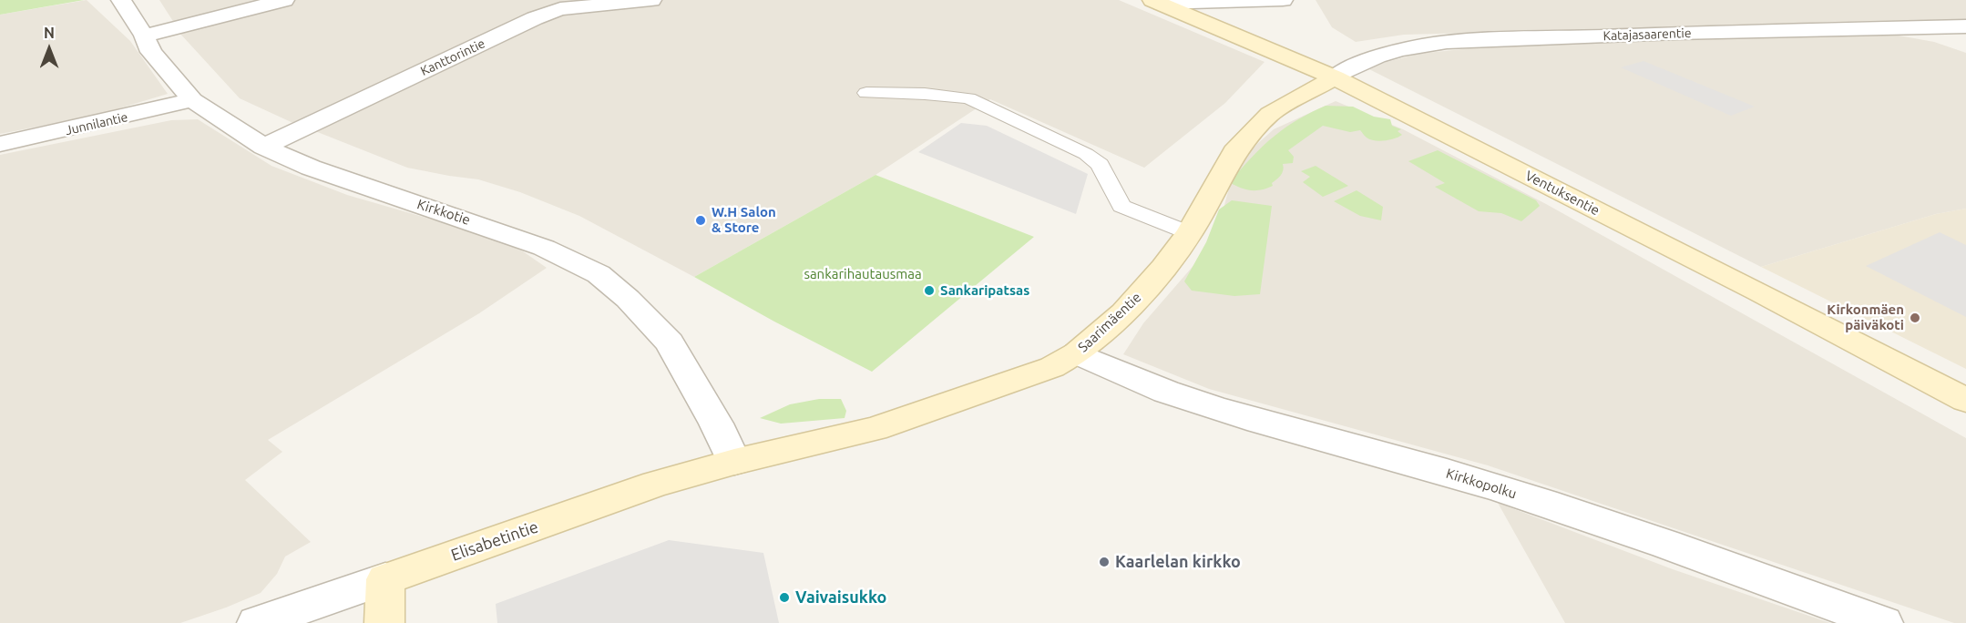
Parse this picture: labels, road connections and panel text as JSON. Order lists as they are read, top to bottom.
{
  "streets": {
    "street": [
      "Katajasaarentie",
      "Kanttorintie",
      "Junnilantie",
      "Ventuksentie",
      "Kirkkotie",
      "Saarimäentie",
      "Kirkkopolku",
      "Elisabetintie"
    ]
  },
  "crossings": [
    ["Katajasaarentie", "Ventuksentie"],
    ["Katajasaarentie", "Saarimäentie"],
    ["Kanttorintie", "Kirkkotie"],
    ["Junnilantie", "Kirkkotie"],
    ["Ventuksentie", "Saarimäentie"],
    ["Kirkkotie", "Saarimäentie"],
    ["Kirkkotie", "Elisabetintie"],
    ["Saarimäentie", "Kirkkopolku"],
    ["Saarimäentie", "Elisabetintie"]
  ],
  "parks": ["sankarihautausmaa"],
  "places": [
    "W.H Salon & Store",
    "Sankaripatsas",
    "Kirkonmäen päiväkoti",
    "Kaarlelan kirkko",
    "Vaivaisukko"
  ],
  "north": "top"
}
